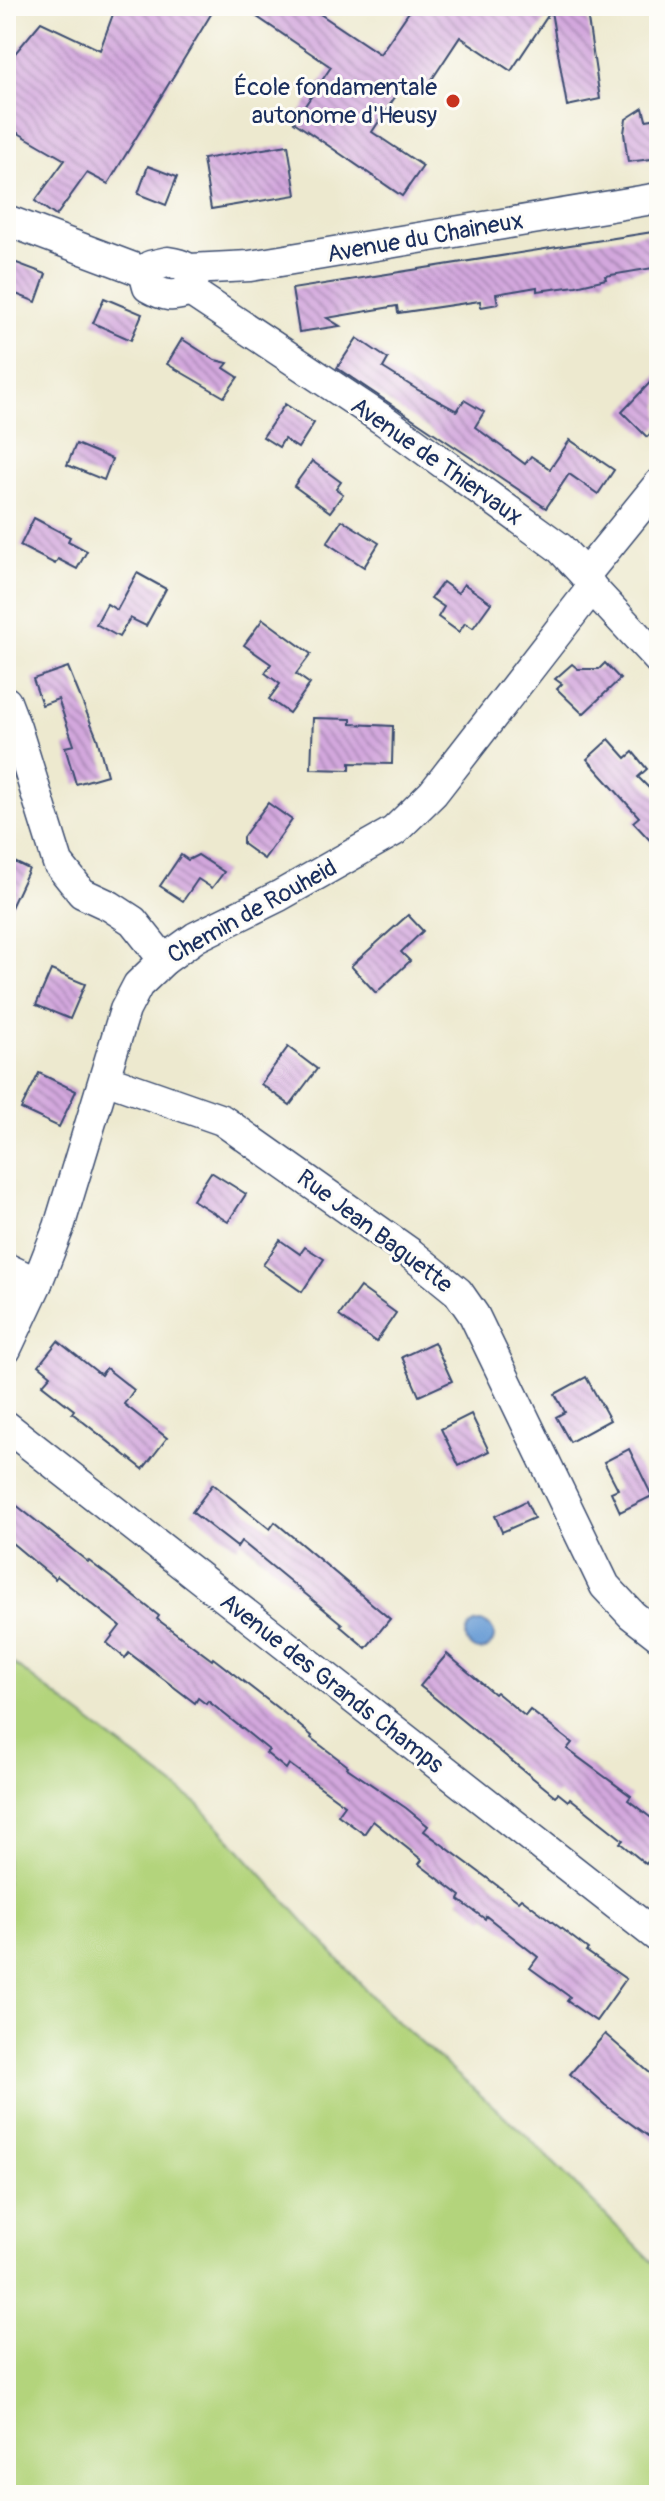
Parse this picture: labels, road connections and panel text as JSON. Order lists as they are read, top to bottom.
{
  "streets": {
    "street": [
      "Avenue du Chaineux",
      "Avenue de Thiervaux",
      "Chemin de Rouheid",
      "Rue Jean Baguette",
      "Avenue des Grands Champs"
    ]
  },
  "crossings": [
    ["Avenue du Chaineux", "Avenue de Thiervaux"],
    ["Avenue de Thiervaux", "Chemin de Rouheid"],
    ["Chemin de Rouheid", "Rue Jean Baguette"]
  ],
  "places": ["École fondamentale autonome d'Heusy"]
}
